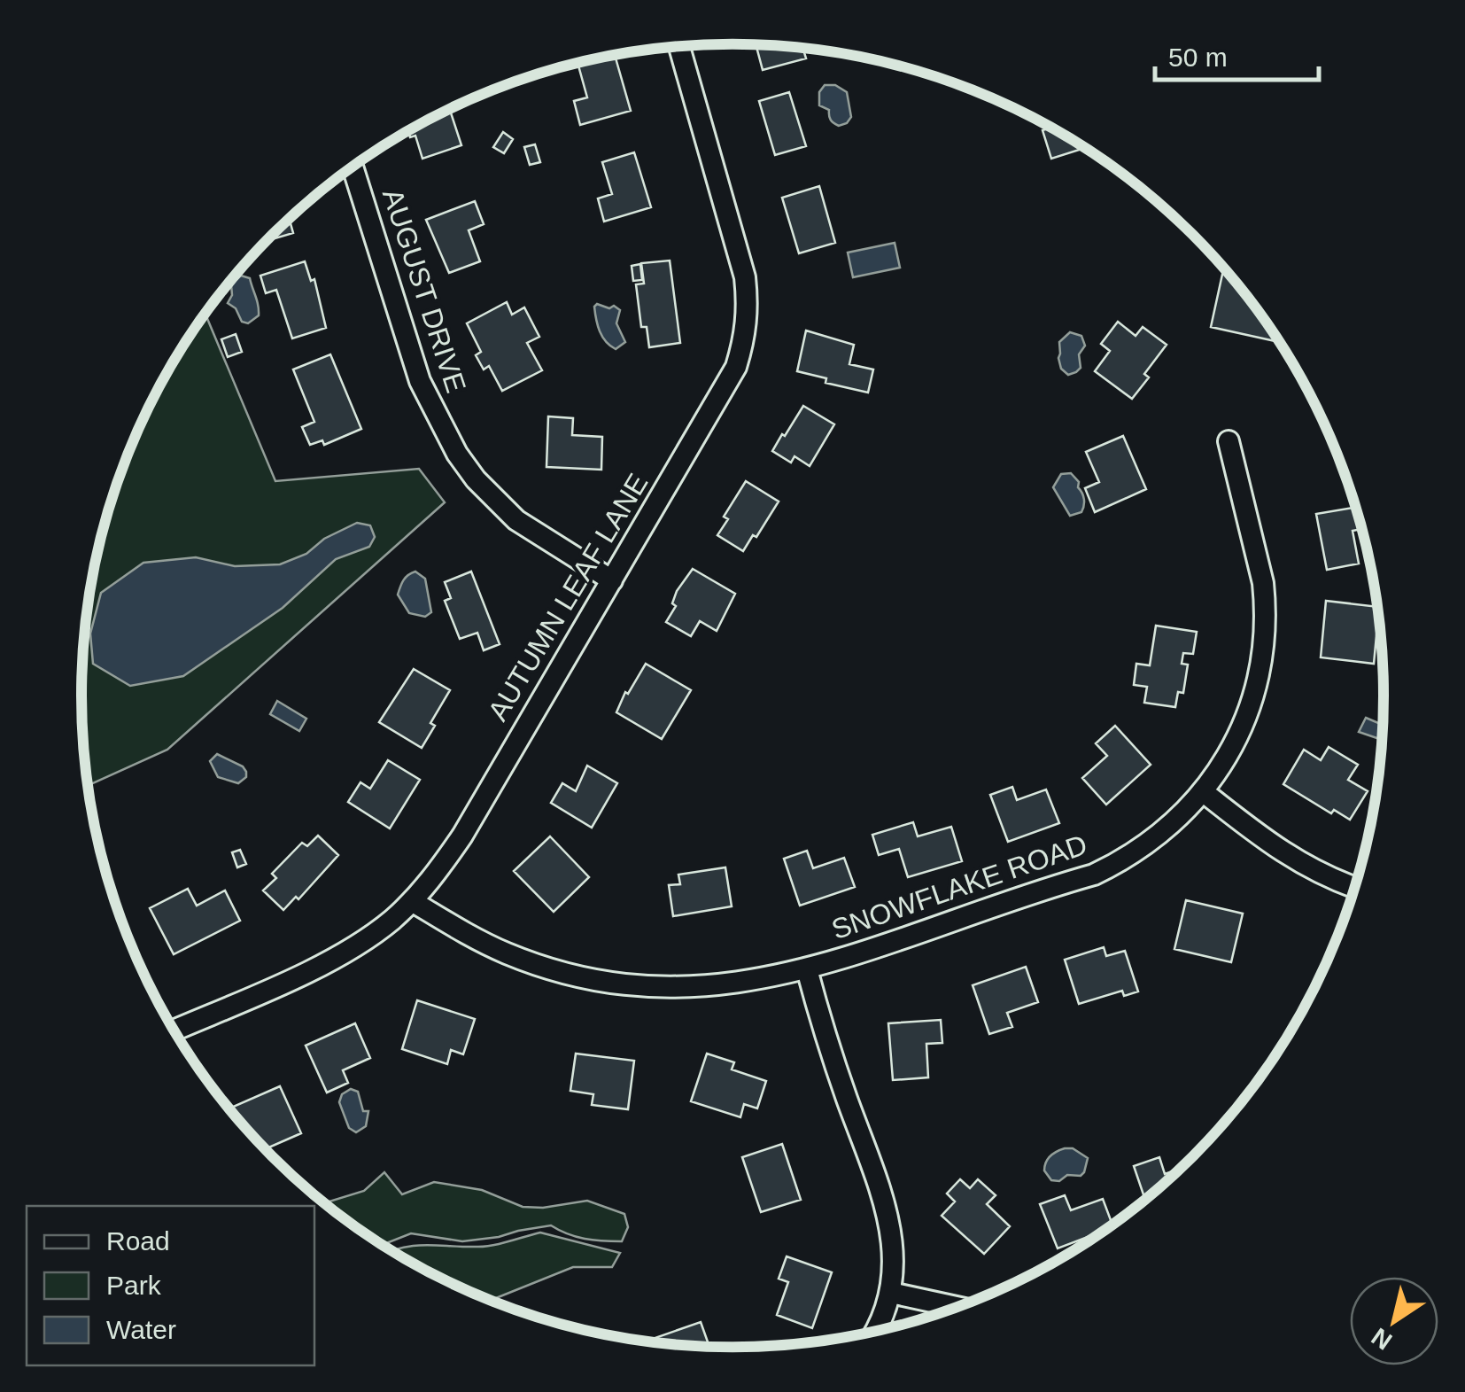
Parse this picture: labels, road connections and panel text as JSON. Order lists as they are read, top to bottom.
{
  "streets": {
    "street": ["AUGUST DRIVE", "AUTUMN LEAF LANE", "SNOWFLAKE ROAD"]
  },
  "crossings": [
    ["AUGUST DRIVE", "AUTUMN LEAF LANE"],
    ["AUTUMN LEAF LANE", "SNOWFLAKE ROAD"]
  ],
  "legend": ["Road", "Park", "Water"],
  "scale_bar": "50 m",
  "north": "bottom left"
}
